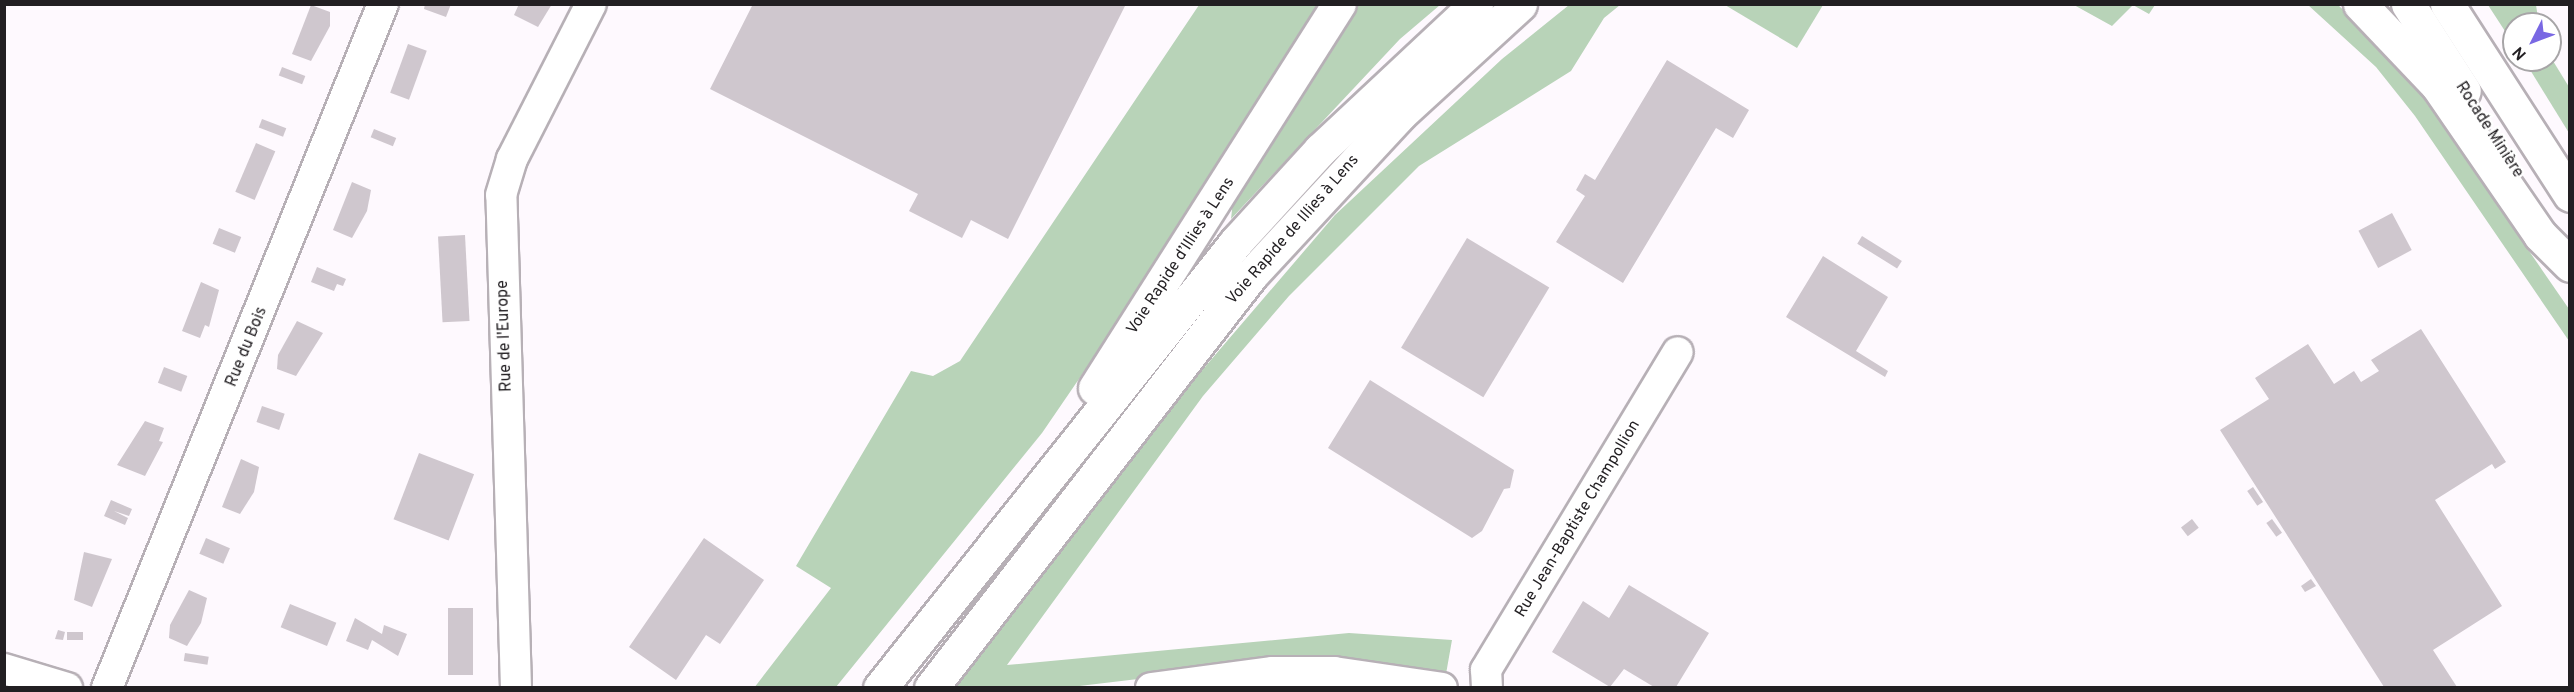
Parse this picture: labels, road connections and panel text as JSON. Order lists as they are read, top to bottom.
{
  "streets": {
    "highway": ["Rocade Minière", "Voie Rapide de Illies à Lens", "Voie Rapide d’Illies à Lens"],
    "street": ["Rue de l'Europe", "Rue du Bois", "Rue Jean-Baptiste Champollion"]
  },
  "north": "bottom left"
}
